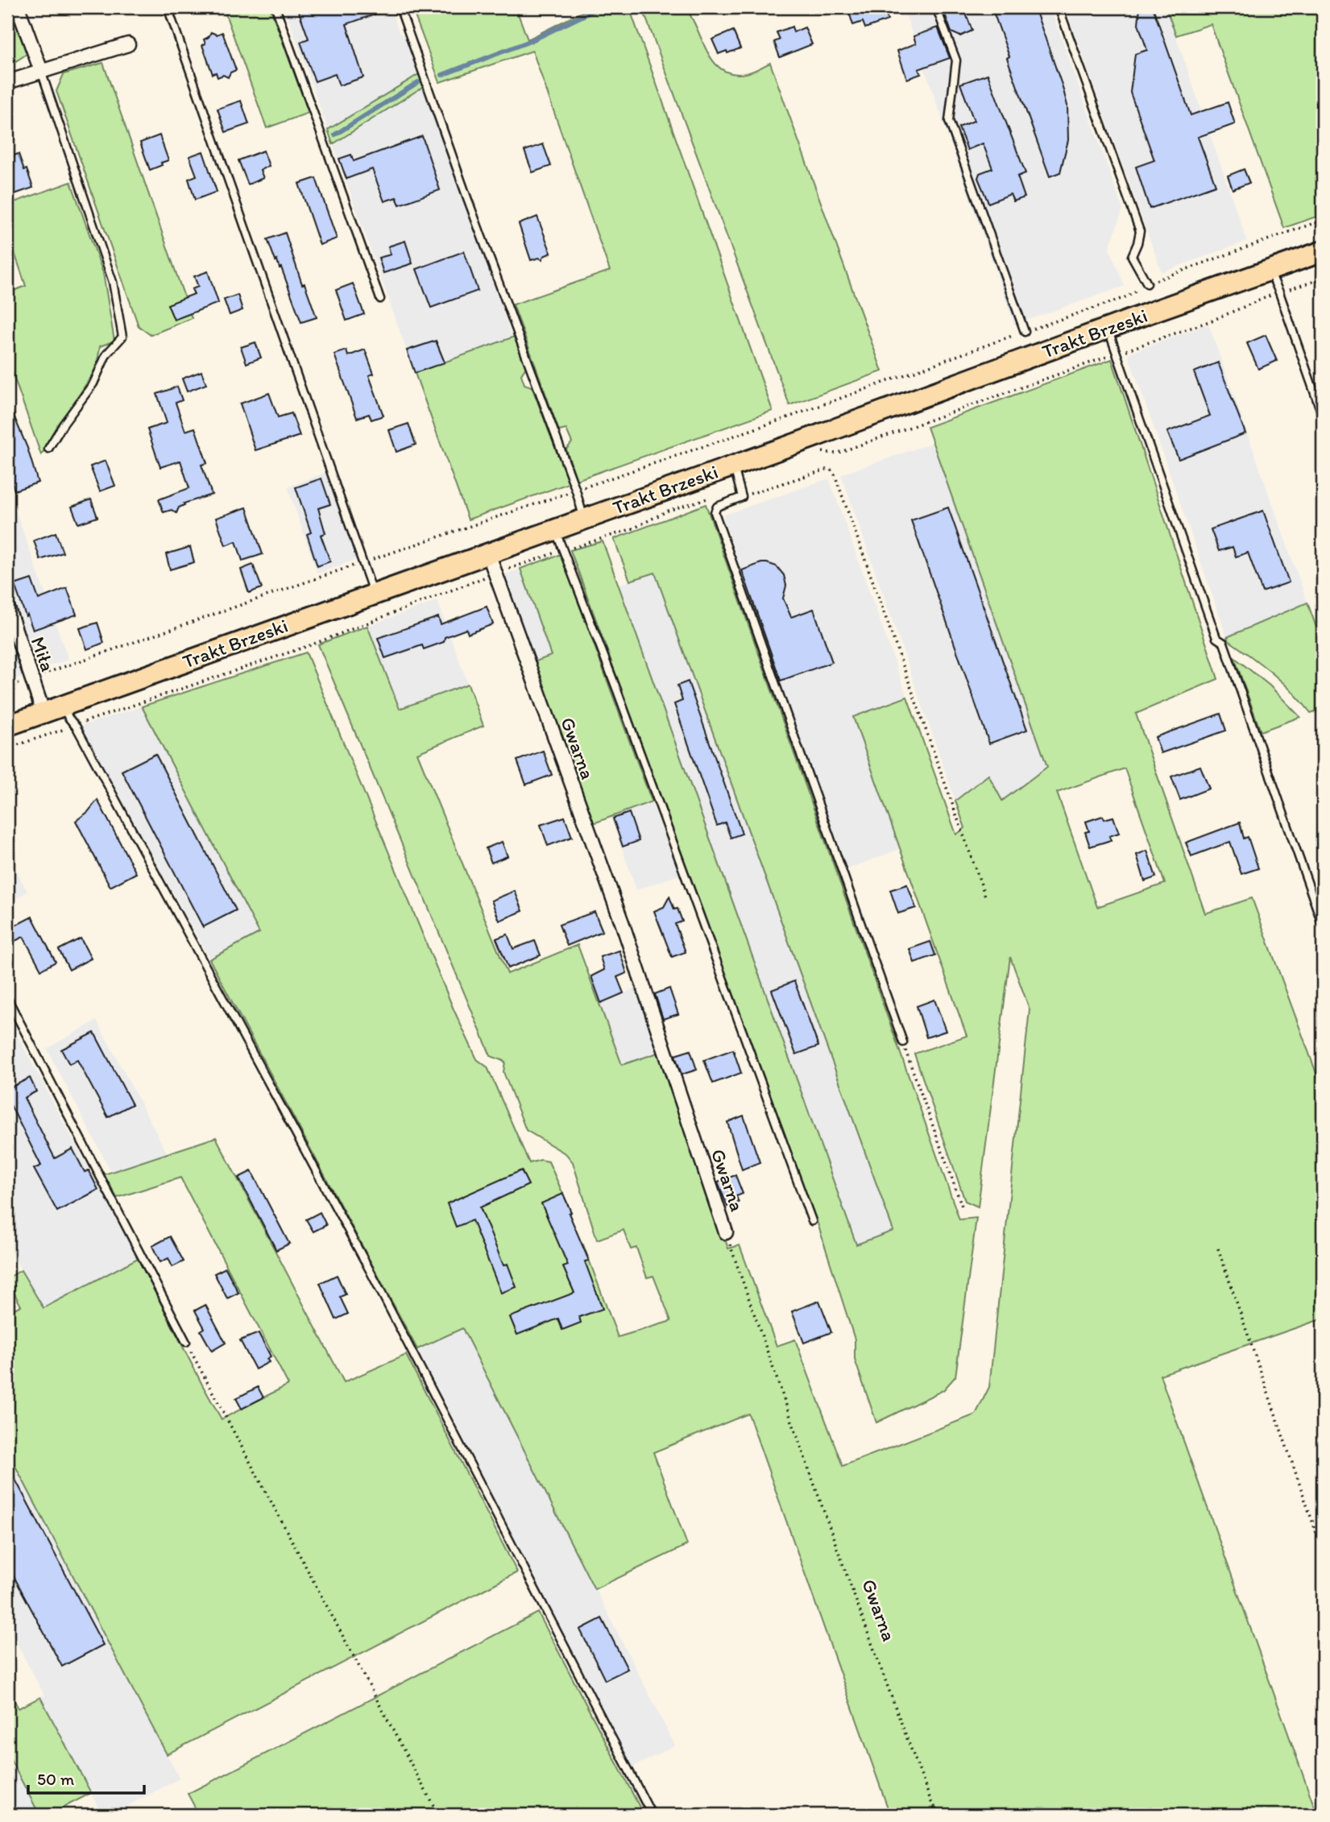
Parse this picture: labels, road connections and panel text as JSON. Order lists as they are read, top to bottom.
{
  "streets": {
    "main road": ["Trakt Brzeski"],
    "street": ["Miła", "Gwarna"]
  },
  "crossings": [
    ["Trakt Brzeski", "Miła"],
    ["Trakt Brzeski", "Gwarna"]
  ],
  "scale_bar": "50 m"
}
